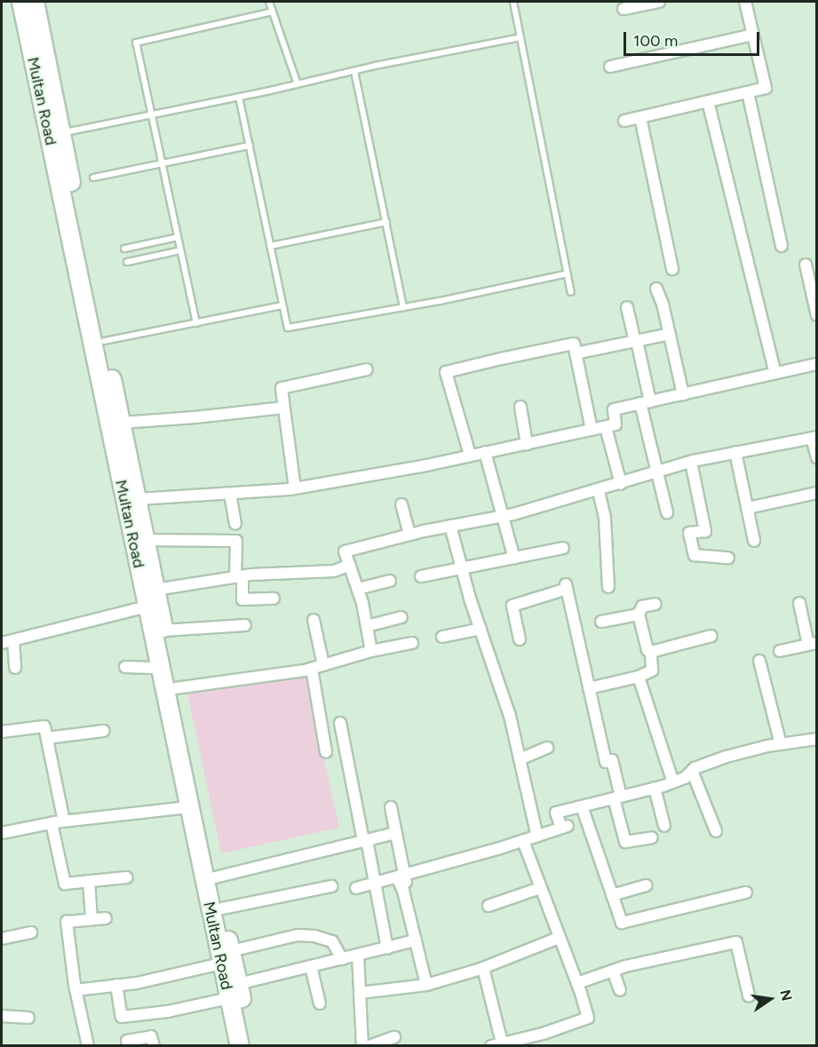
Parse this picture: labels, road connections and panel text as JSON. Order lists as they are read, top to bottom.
{
  "streets": {
    "main road": ["Multan Road"]
  },
  "scale_bar": "100 m",
  "north": "right"
}
